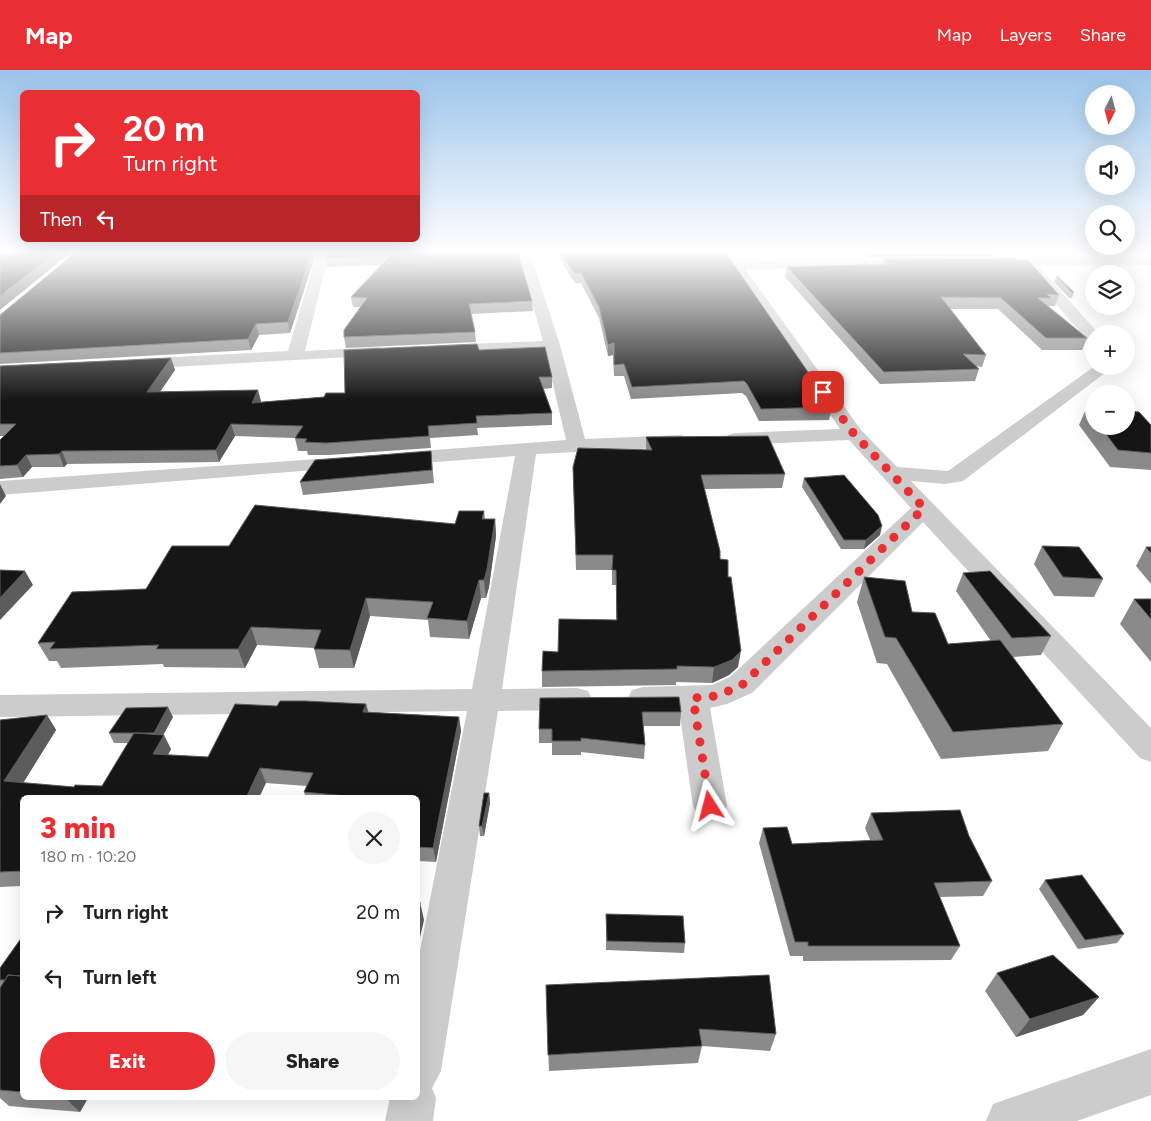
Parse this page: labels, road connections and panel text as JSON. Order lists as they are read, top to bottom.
{
  "north": "bottom",
  "page": {
    "header": "Map",
    "nav": ["Map", "Layers", "Share"],
    "map_buttons": ["+", "−"],
    "turn": ["20 m", "Turn right"],
    "then": "Then",
    "heading": ["3 min", "180 m · 10:20"],
    "list": [
      {
        "name": "Turn right",
        "value": "20 m"
      },
      {
        "name": "Turn left",
        "value": "90 m"
      }
    ],
    "buttons": ["Exit", "Share"]
  }
}
